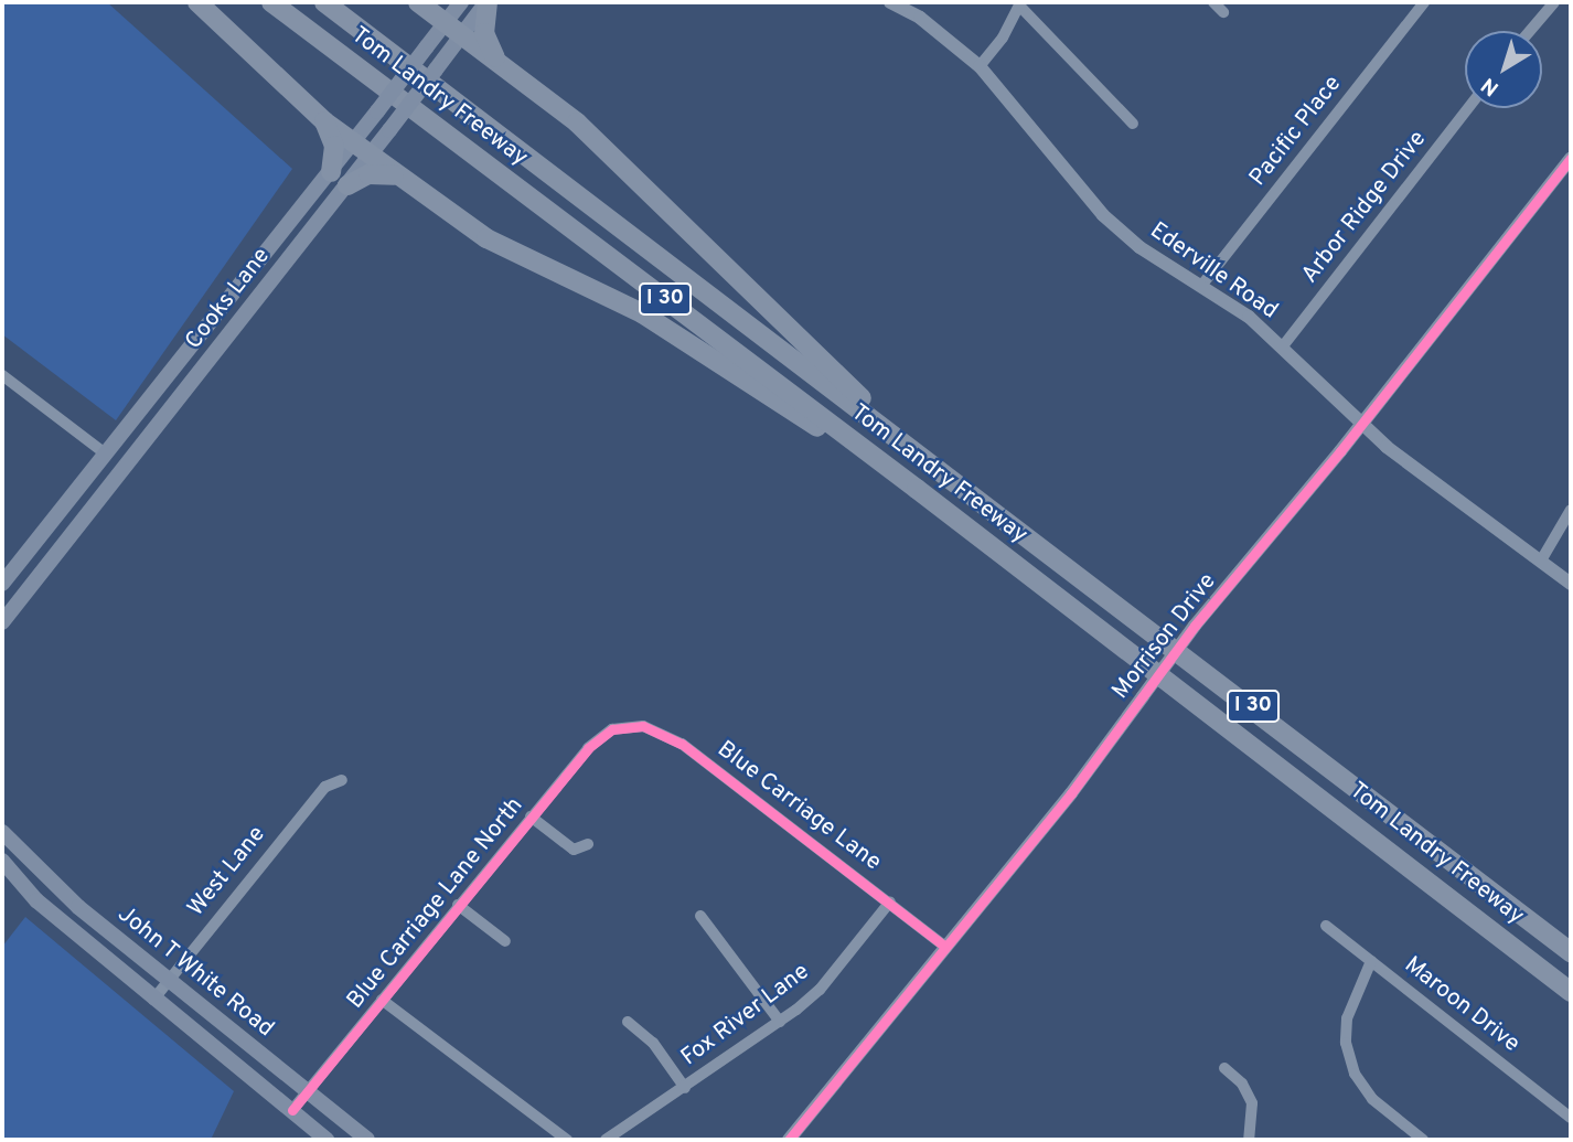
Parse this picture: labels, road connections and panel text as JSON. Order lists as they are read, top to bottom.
{
  "streets": {
    "highway": ["Tom Landry Freeway", "I 30"],
    "main road": ["Cooks Lane", "John T White Road"],
    "street": [
      "Pacific Place",
      "Arbor Ridge Drive",
      "Ederville Road",
      "Morrison Drive",
      "Blue Carriage Lane",
      "West Lane",
      "Blue Carriage Lane North",
      "Maroon Drive",
      "Fox River Lane"
    ]
  },
  "crossings": [
    ["Pacific Place", "Ederville Road"],
    ["Arbor Ridge Drive", "Ederville Road"],
    ["Ederville Road", "Morrison Drive"],
    ["Morrison Drive", "Blue Carriage Lane"],
    ["Blue Carriage Lane", "Blue Carriage Lane North"],
    ["Blue Carriage Lane", "Fox River Lane"],
    ["West Lane", "John T White Road"],
    ["Blue Carriage Lane North", "John T White Road"]
  ],
  "north": "bottom left"
}
